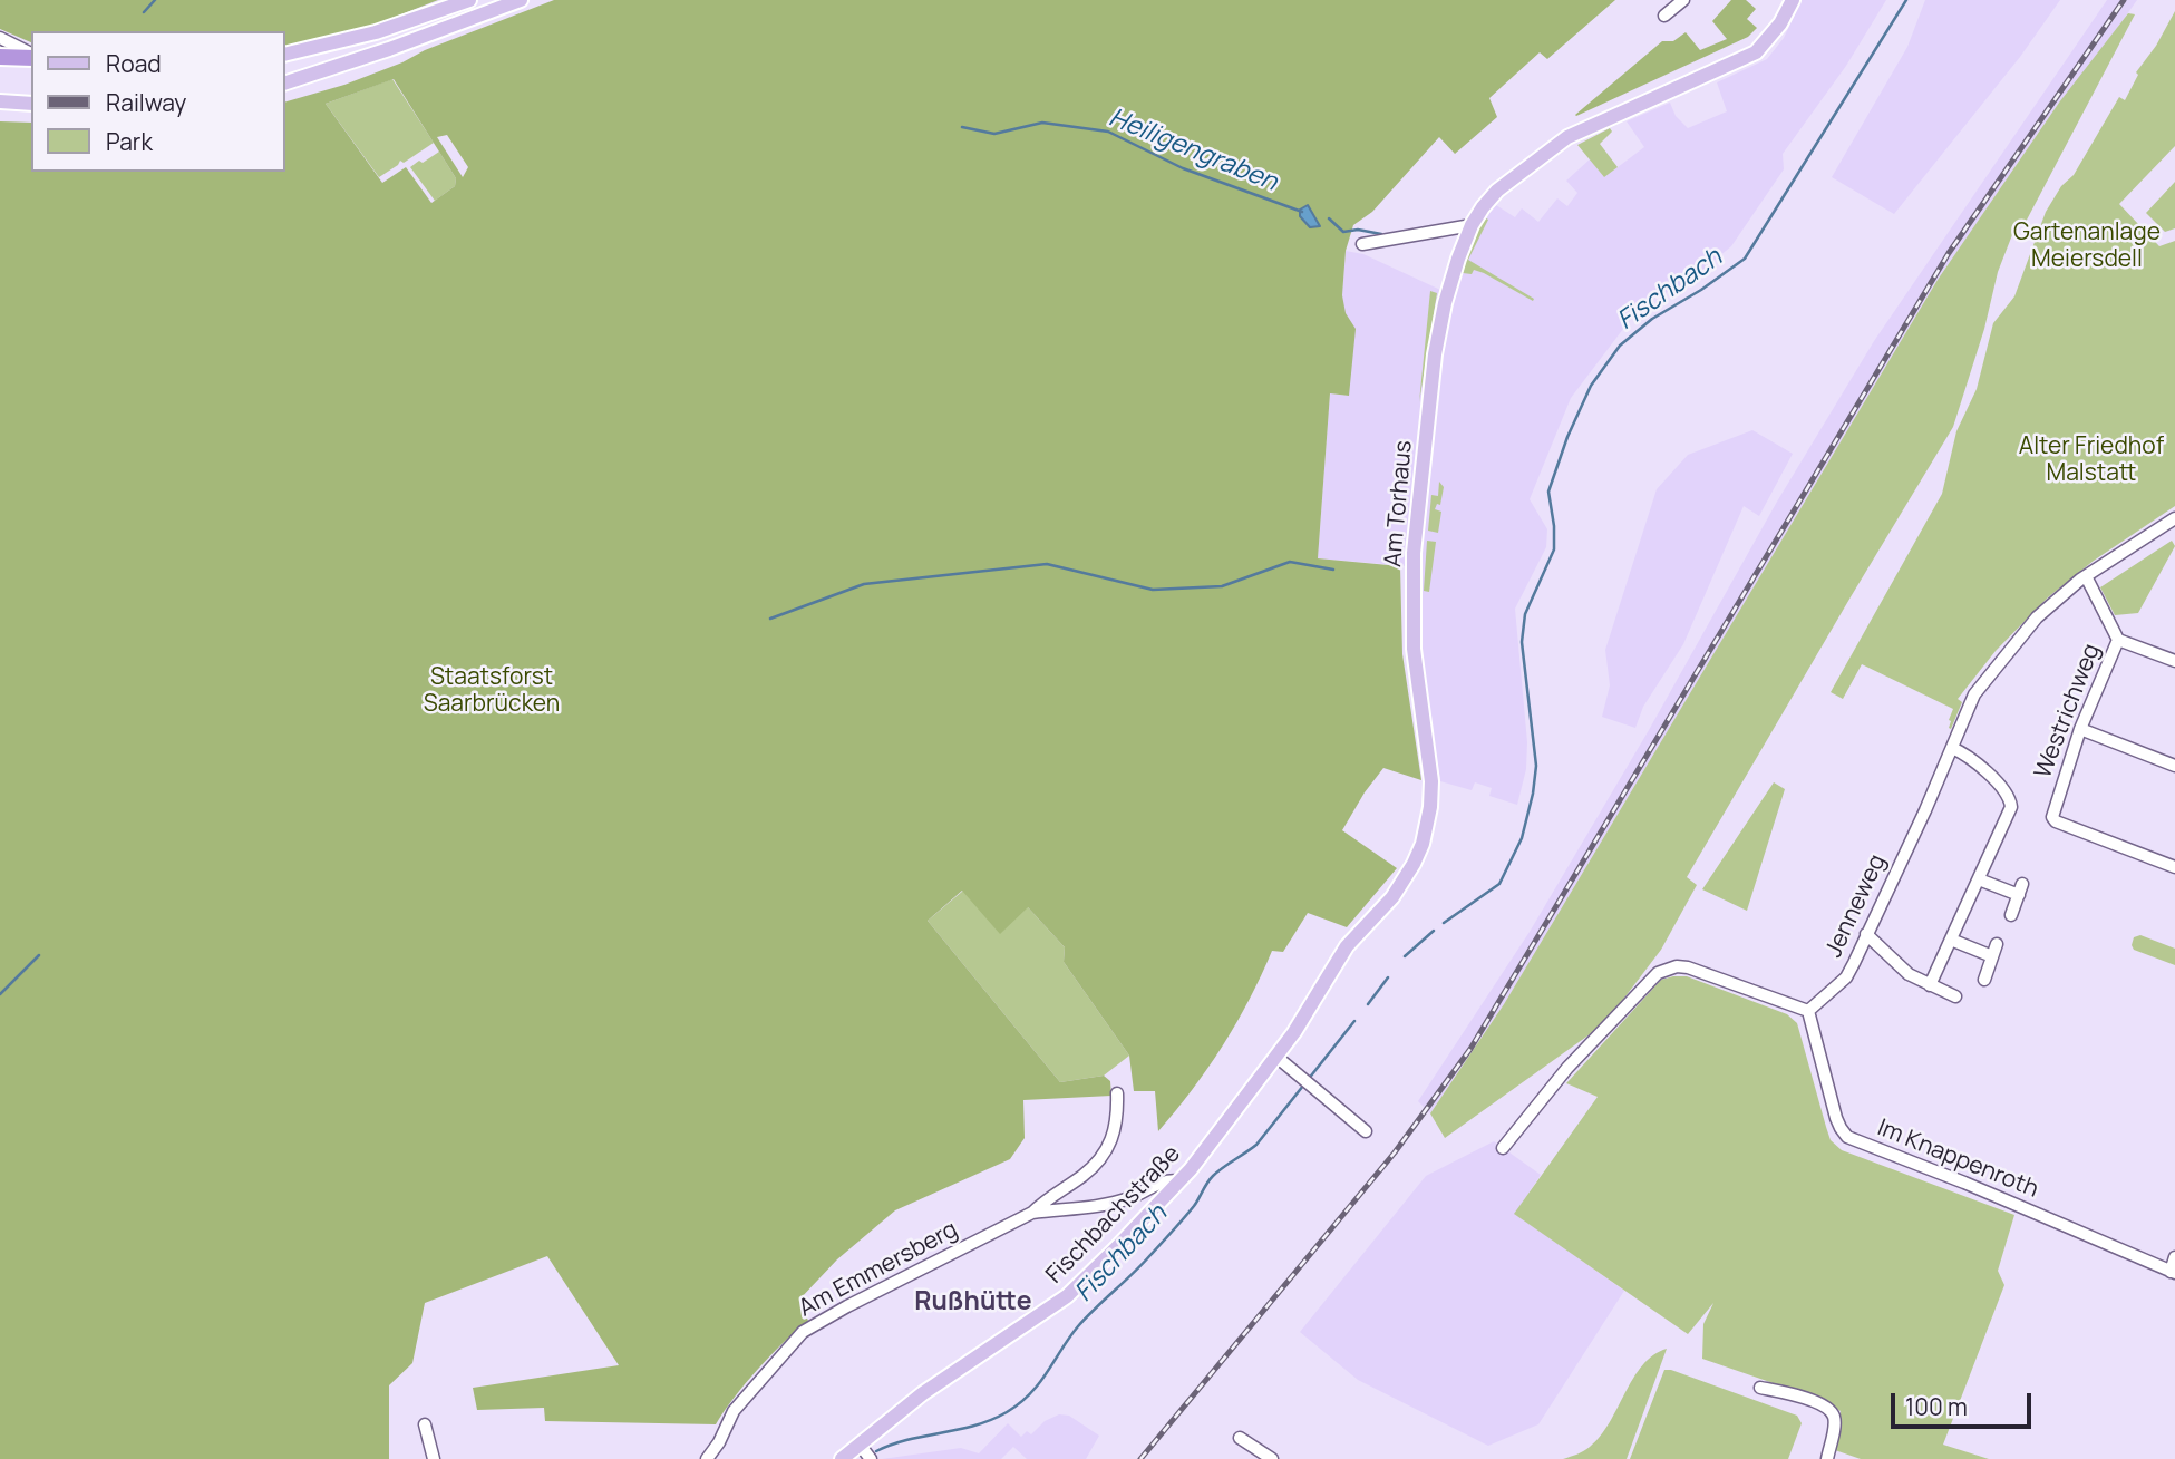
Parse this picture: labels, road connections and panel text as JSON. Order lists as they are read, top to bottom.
{
  "streets": {
    "main road": ["Am Torhaus", "Fischbachstraße"],
    "street": [
      "Westrichweg",
      "Jenneweg",
      "Im Knappenroth",
      "Am Emmersberg"
    ]
  },
  "crossings": [
    ["Am Torhaus", "Fischbachstraße"],
    ["Westrichweg", "Jenneweg"],
    ["Jenneweg", "Im Knappenroth"],
    ["Fischbachstraße", "Am Emmersberg"]
  ],
  "districts": ["Rußhütte"],
  "water": ["Heiligengraben", "Fischbach"],
  "parks": ["Gartenanlage Meiersdell", "Alter Friedhof Malstatt", "Staatsforst Saarbrücken"],
  "legend": ["Road", "Railway", "Park"],
  "scale_bar": "100 m"
}
